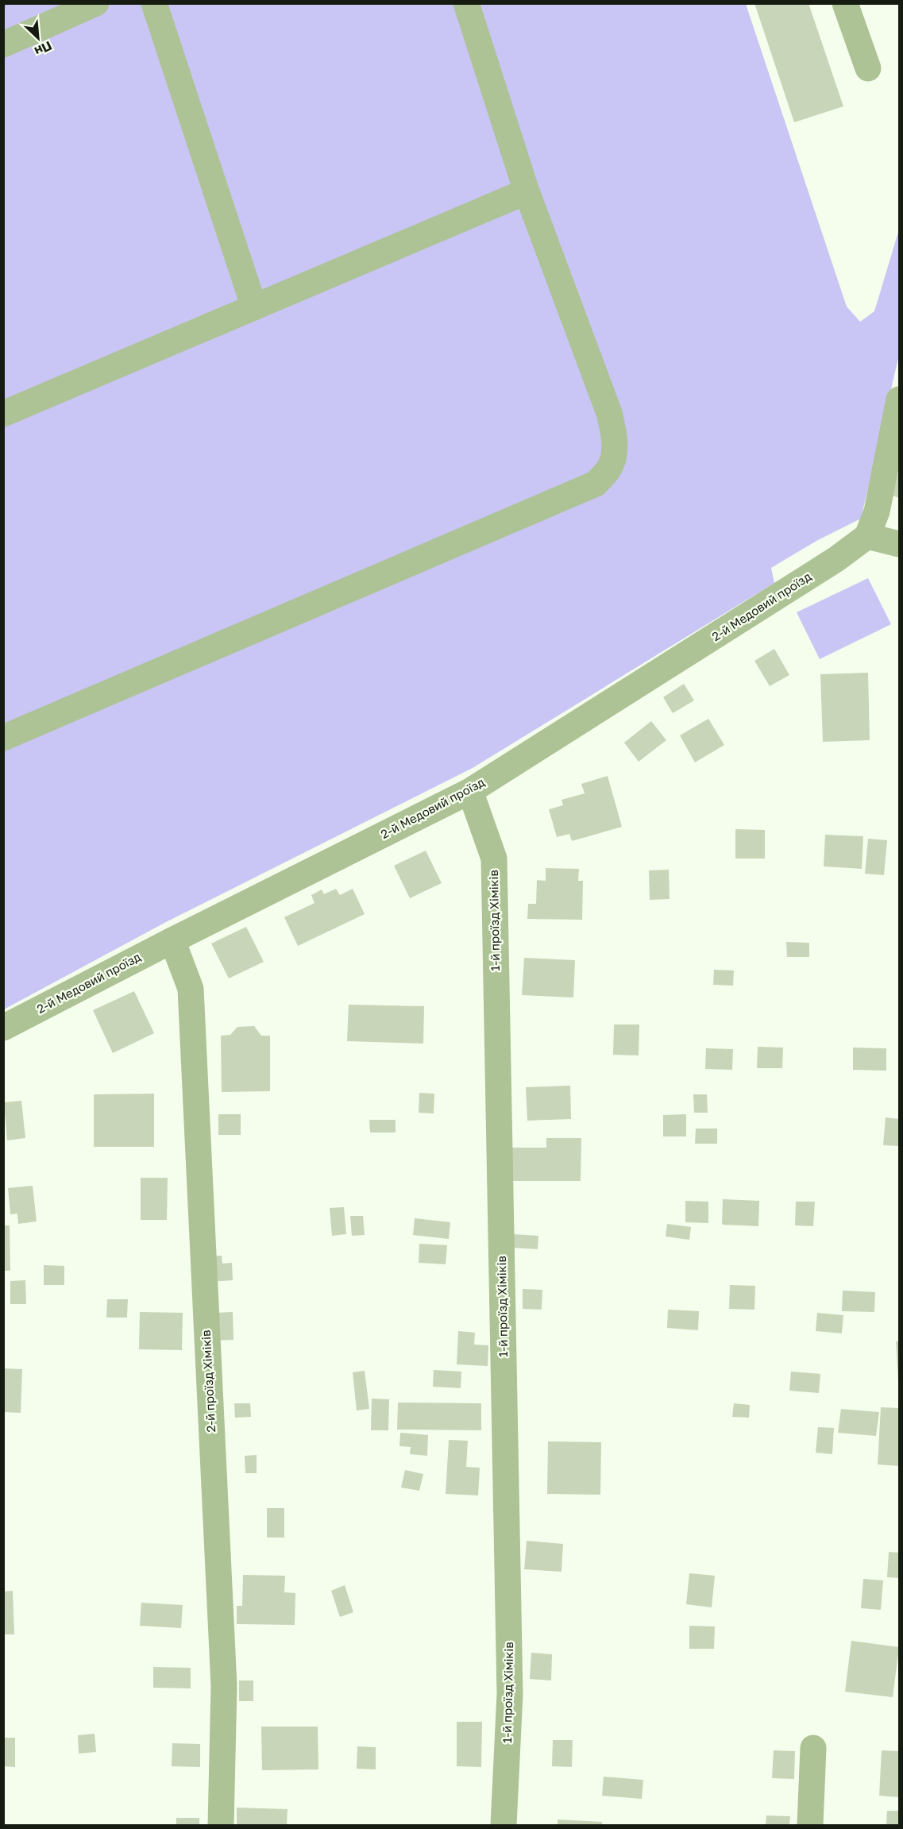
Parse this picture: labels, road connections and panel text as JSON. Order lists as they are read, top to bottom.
{
  "streets": {
    "street": ["2-й Медовий проїзд", "1-й проїзд Хіміків", "2-й проїзд Хіміків"]
  },
  "crossings": [
    ["2-й Медовий проїзд", "1-й проїзд Хіміків"],
    ["2-й Медовий проїзд", "2-й проїзд Хіміків"]
  ],
  "north": "bottom right"
}
